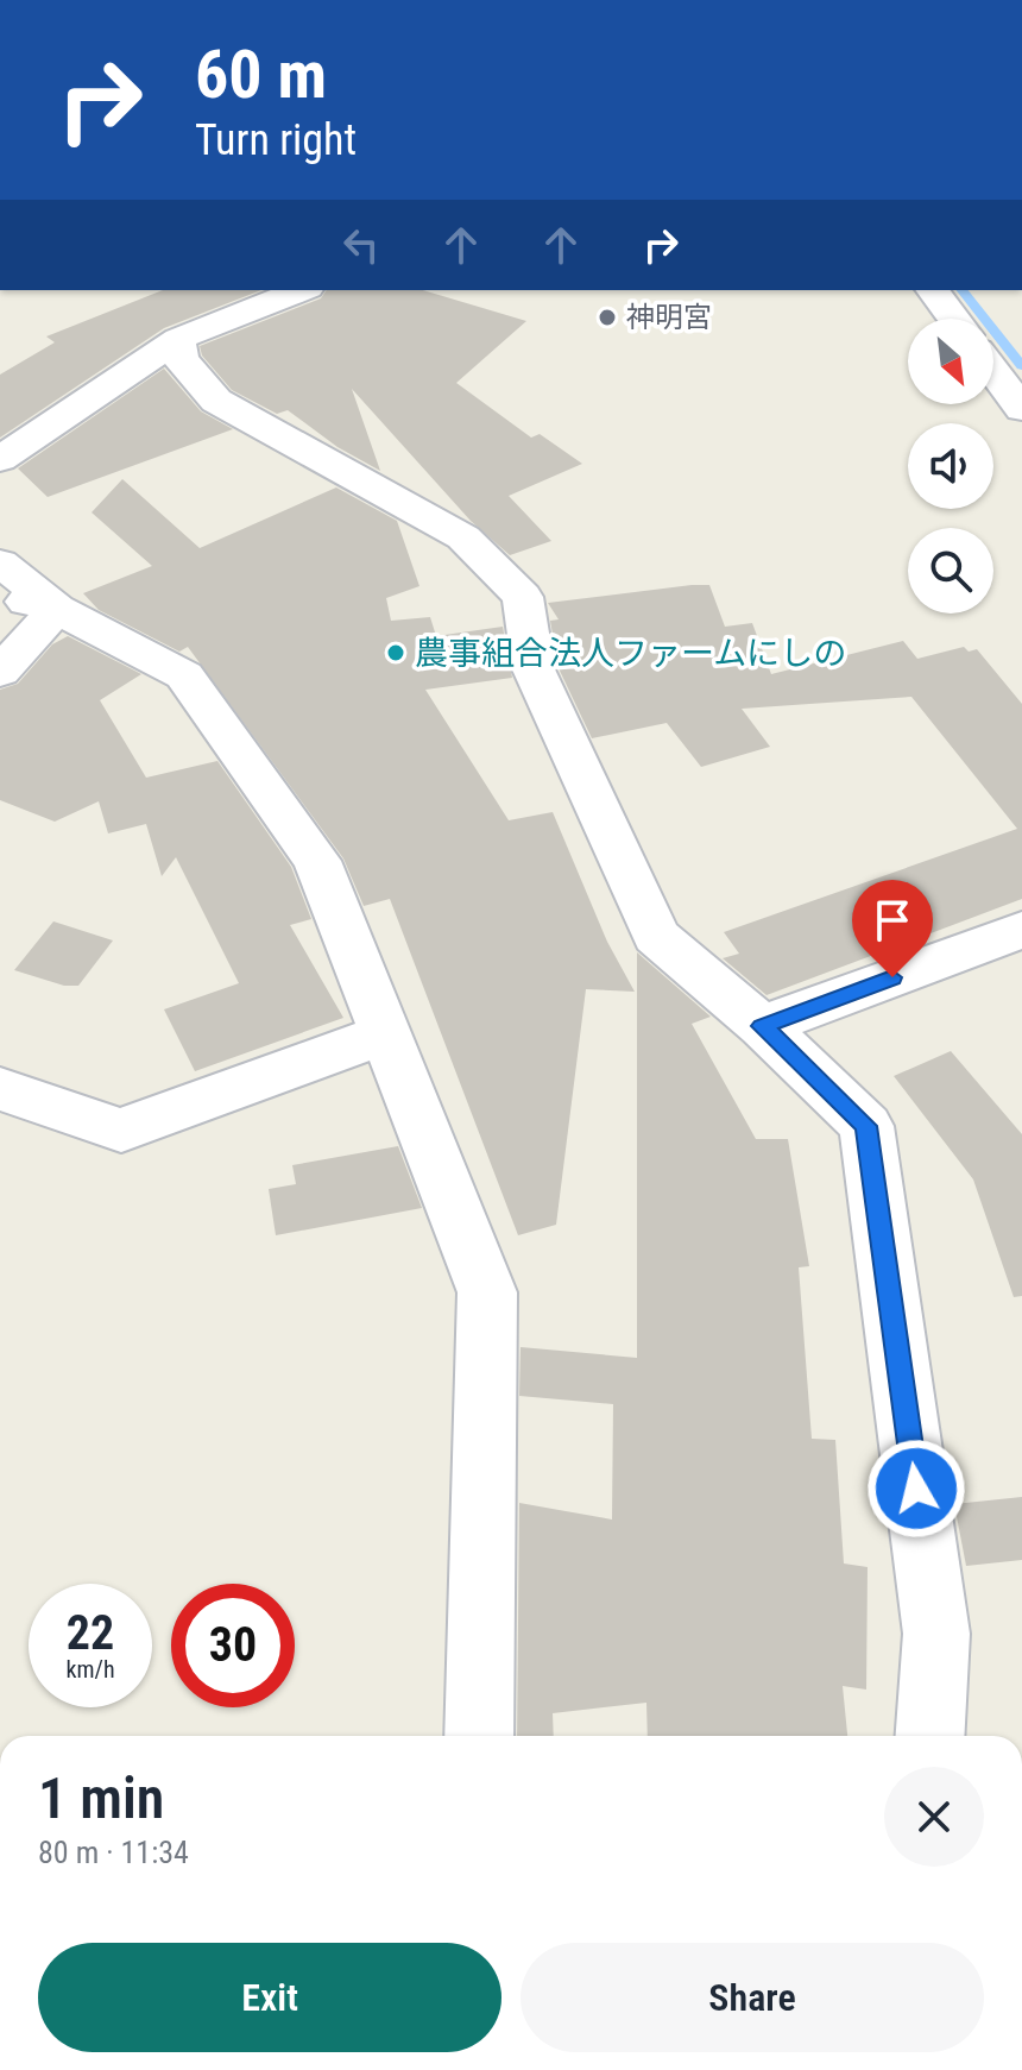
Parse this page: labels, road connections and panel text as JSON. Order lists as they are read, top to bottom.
{
  "places": ["神明宮", "農事組合法人ファームにしの"],
  "north": "bottom right",
  "page": {
    "turn": ["60 m", "Turn right"],
    "speed": "22 km/h",
    "limit": "30",
    "heading": ["1 min", "80 m · 11:34"],
    "buttons": ["Exit", "Share"]
  }
}
